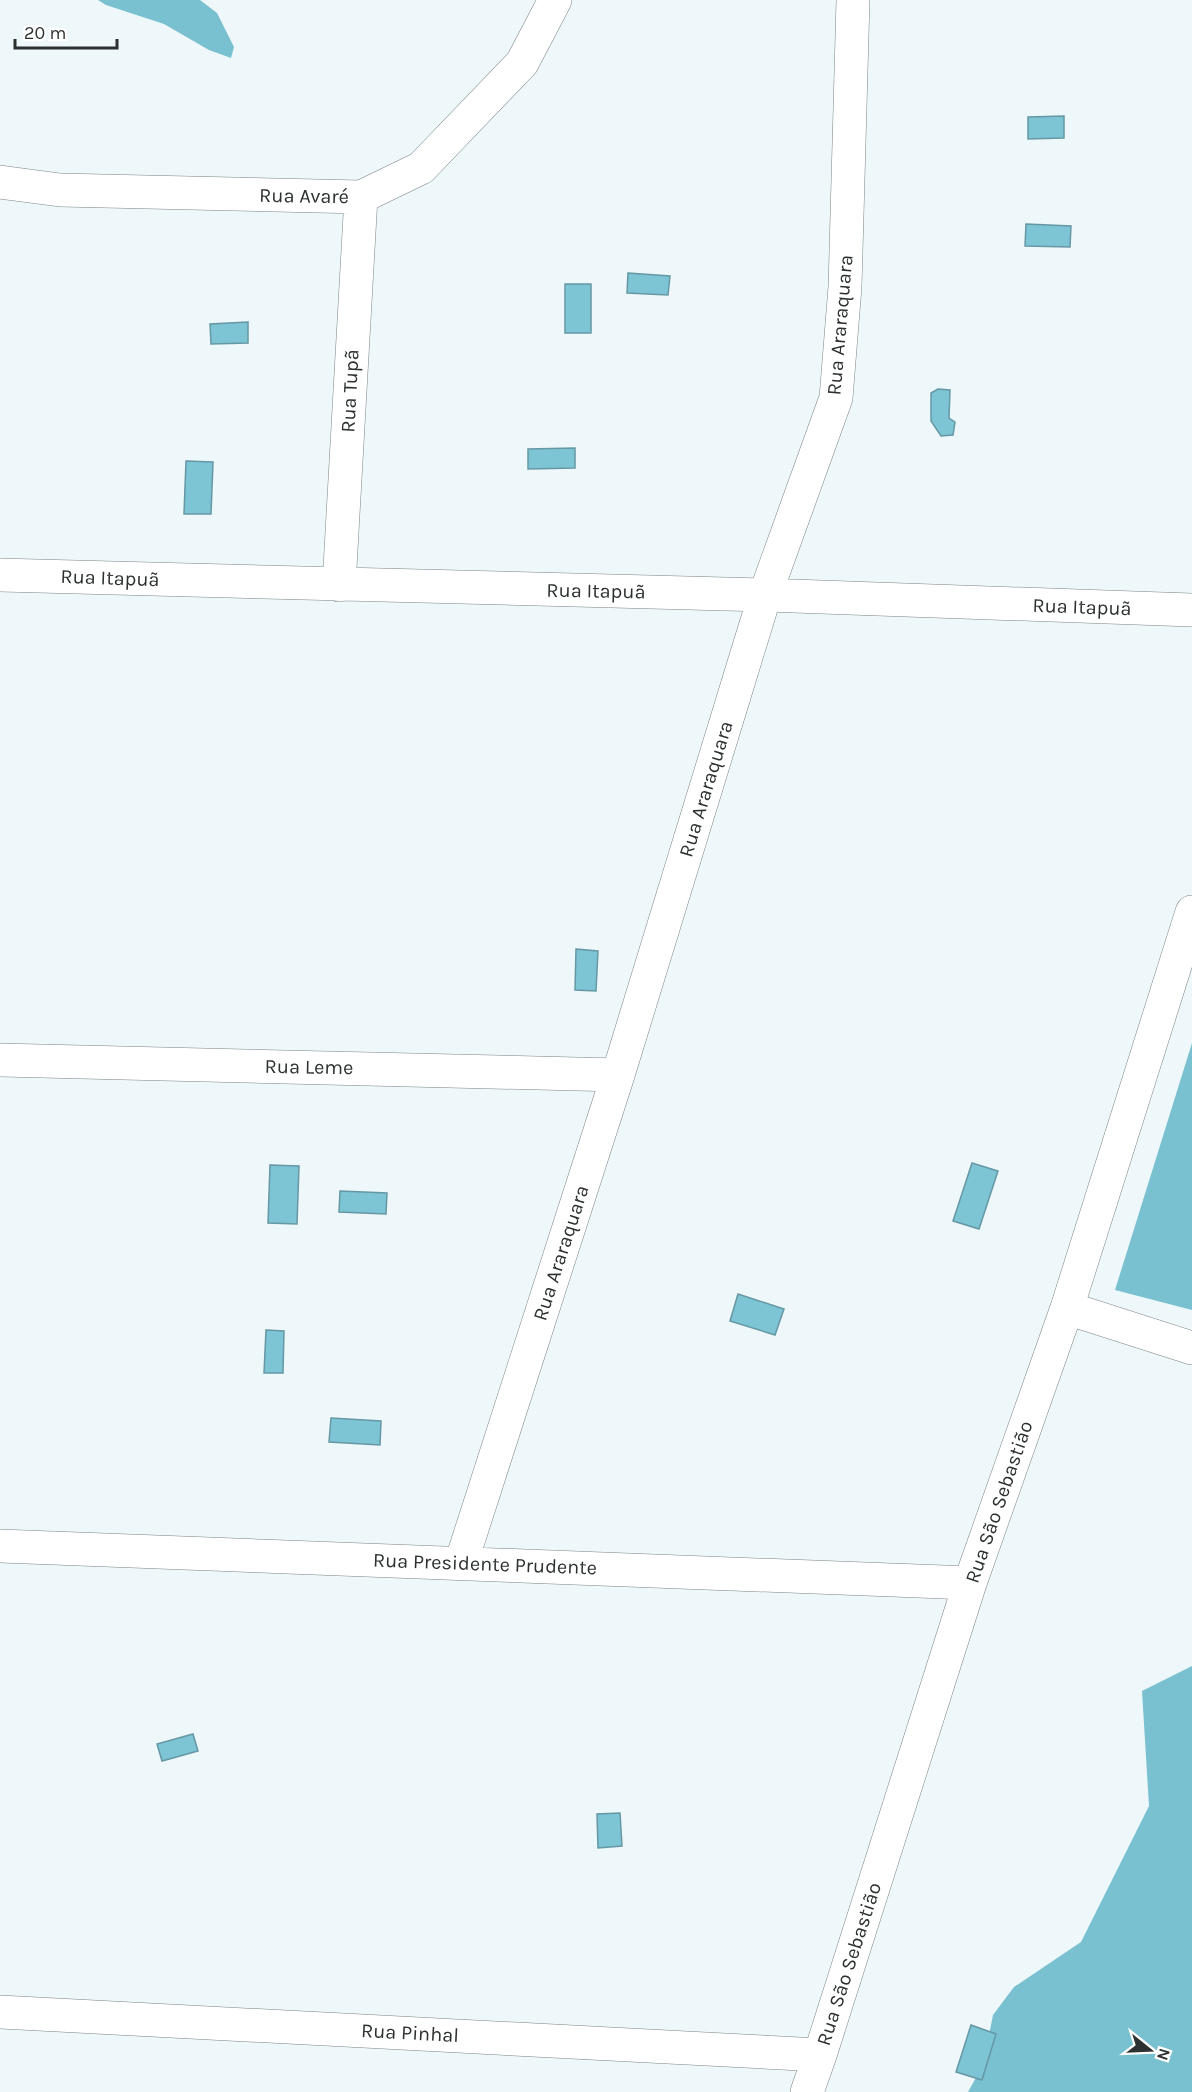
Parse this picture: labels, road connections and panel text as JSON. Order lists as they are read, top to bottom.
{
  "streets": {
    "street": [
      "Rua Avaré",
      "Rua Araraquara",
      "Rua Tupã",
      "Rua Itapuã",
      "Rua Leme",
      "Rua São Sebastião",
      "Rua Presidente Prudente",
      "Rua Pinhal"
    ]
  },
  "crossings": [
    ["Rua Avaré", "Rua Tupã"],
    ["Rua Araraquara", "Rua Itapuã"],
    ["Rua Araraquara", "Rua Leme"],
    ["Rua Araraquara", "Rua Presidente Prudente"],
    ["Rua Tupã", "Rua Itapuã"],
    ["Rua São Sebastião", "Rua Presidente Prudente"],
    ["Rua São Sebastião", "Rua Pinhal"]
  ],
  "scale_bar": "20 m",
  "north": "right"
}
